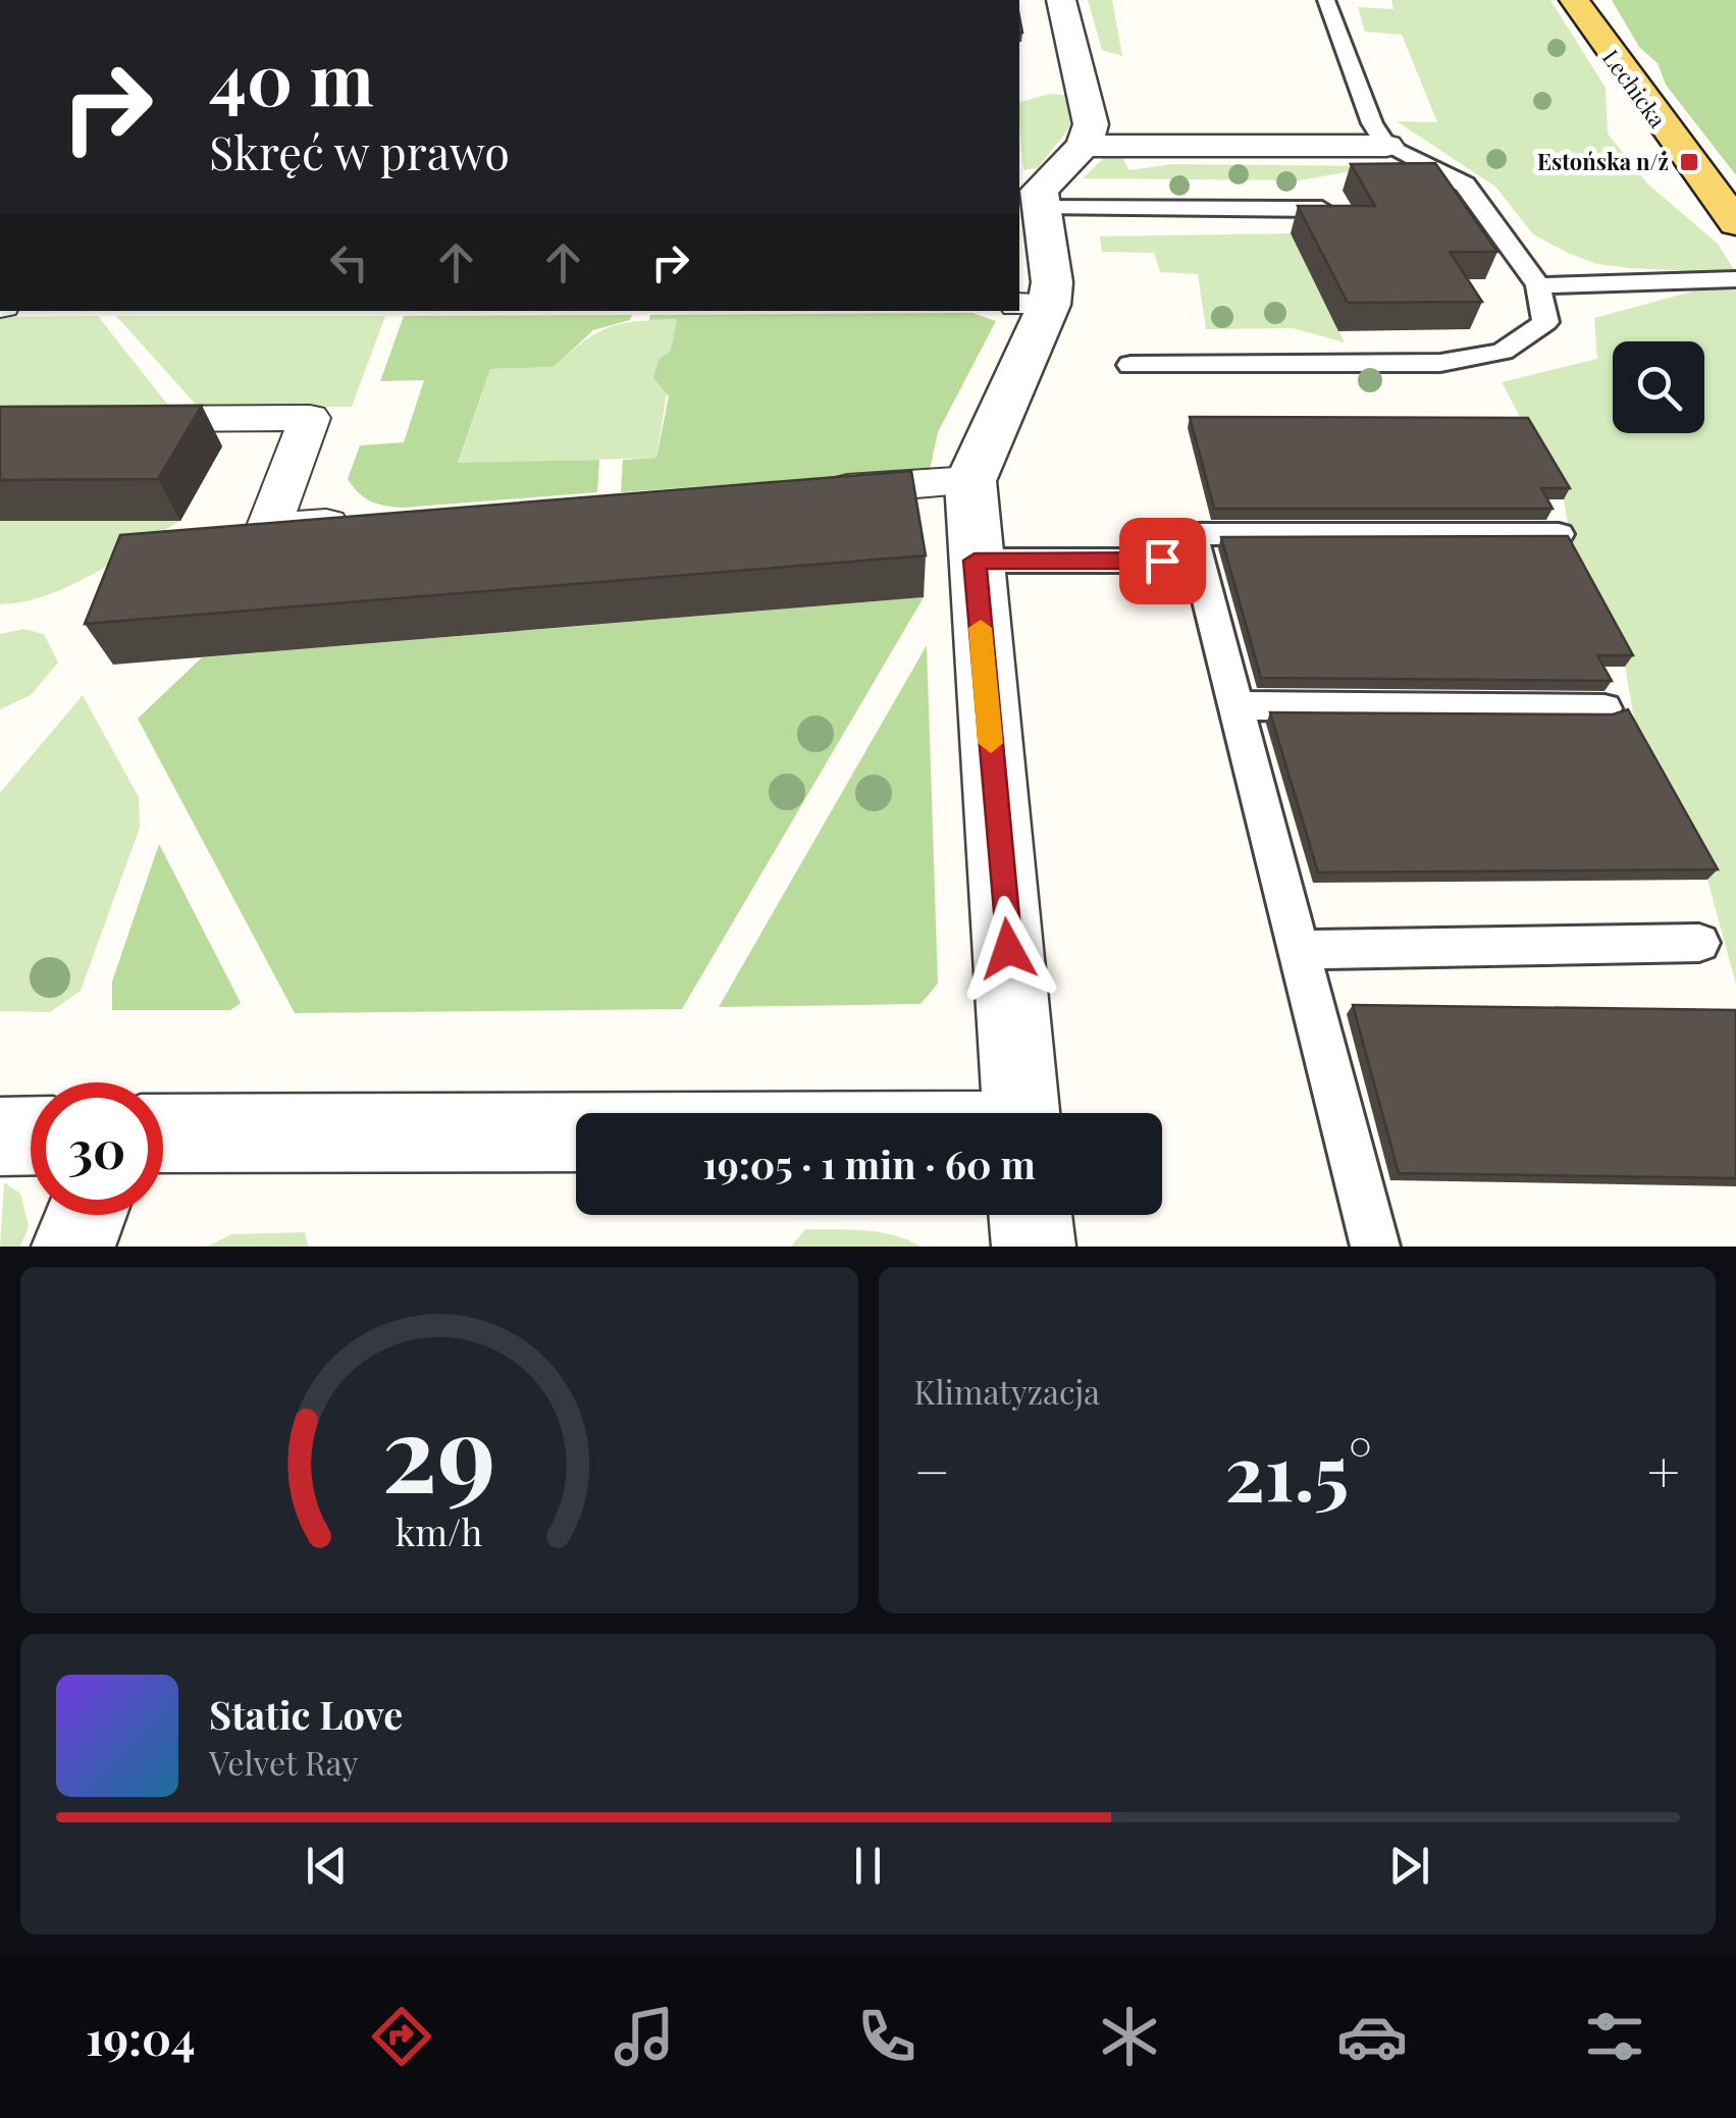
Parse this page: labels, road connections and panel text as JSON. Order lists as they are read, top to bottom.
{
  "streets": {
    "main road": ["Lechicka"]
  },
  "places": {
    "transit": ["Estońska n/ż"]
  },
  "page": {
    "turn": ["40 m", "Skręć w prawo"],
    "limit": "30",
    "trip": "19:05 · 1 min · 60 m",
    "tile": "Klimatyzacja",
    "heat": ["−", "21.5°", "+"],
    "song": ["Static Love", "Velvet Ray"],
    "tabs": "19:04",
    "gauge": ["29", "km/h"]
  }
}
